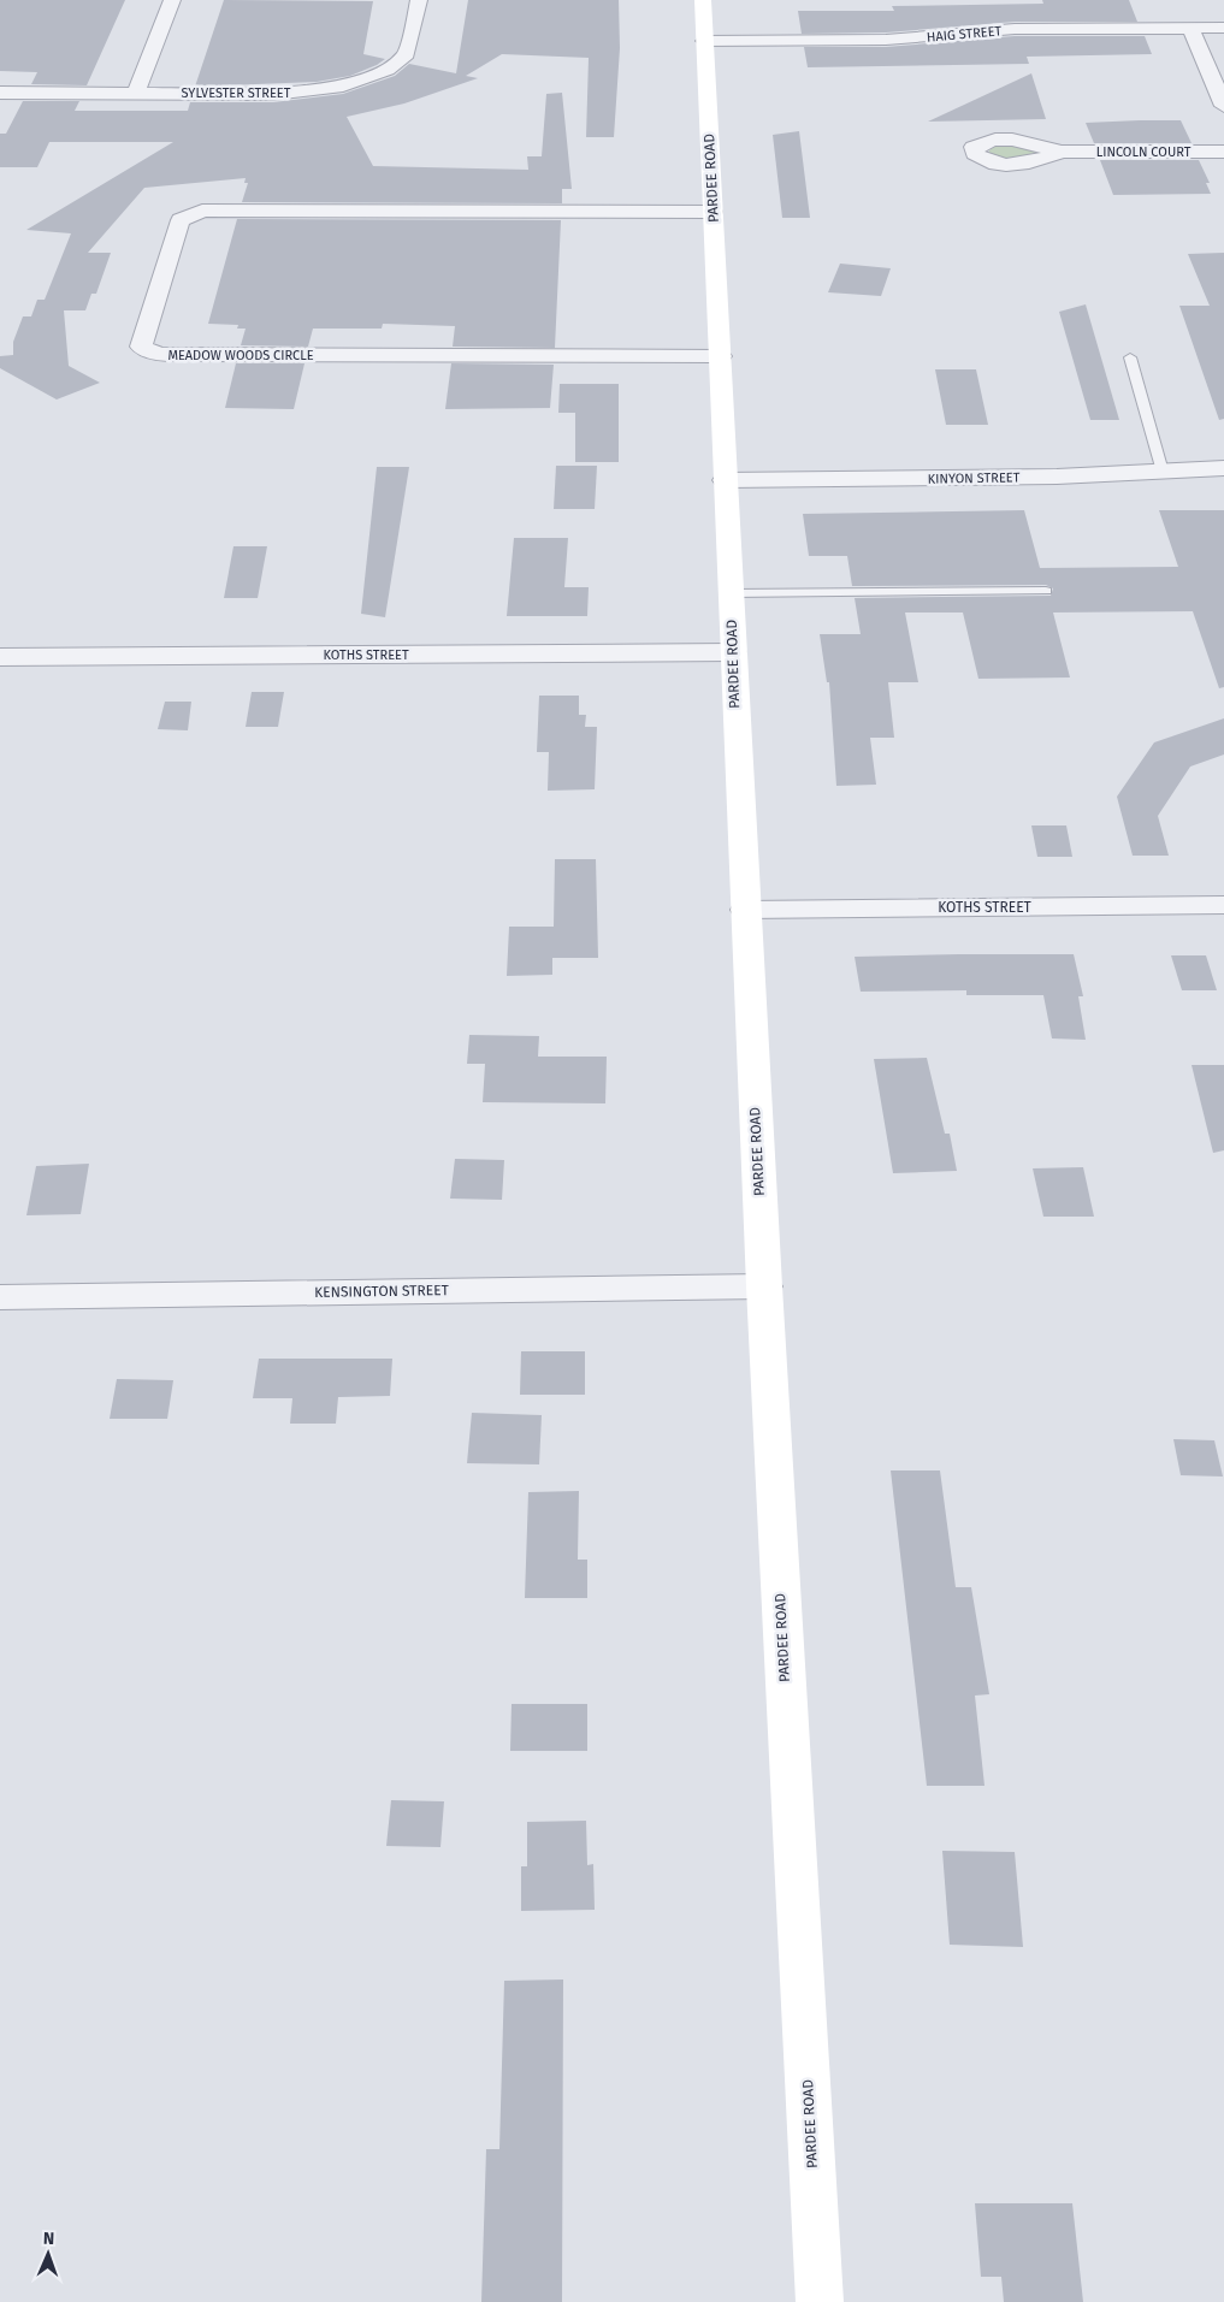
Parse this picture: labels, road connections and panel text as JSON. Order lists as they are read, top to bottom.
{
  "streets": {
    "main road": ["PARDEE ROAD"],
    "street": [
      "HAIG STREET",
      "SYLVESTER STREET",
      "LINCOLN COURT",
      "MEADOW WOODS CIRCLE",
      "KINYON STREET",
      "KOTHS STREET",
      "KENSINGTON STREET"
    ]
  },
  "crossings": [
    ["HAIG STREET", "PARDEE ROAD"],
    ["PARDEE ROAD", "MEADOW WOODS CIRCLE"],
    ["PARDEE ROAD", "KINYON STREET"],
    ["PARDEE ROAD", "KOTHS STREET"],
    ["PARDEE ROAD", "KENSINGTON STREET"]
  ],
  "north": "top"
}
